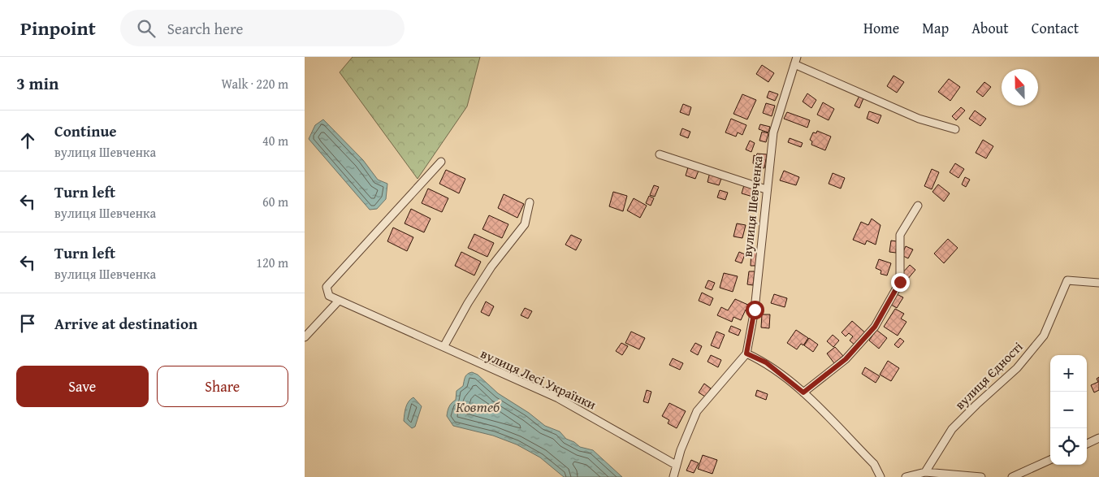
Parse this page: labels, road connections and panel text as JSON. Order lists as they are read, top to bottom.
{
  "streets": {
    "street": ["вулиця Шевченка", "вулиця Єдності", "вулиця Лесі Українки"]
  },
  "water": ["Ковтеб"],
  "north": "top",
  "page": {
    "header": "Pinpoint",
    "search": "Search here",
    "nav": [
      "Home",
      "Map",
      "About",
      "Contact"
    ],
    "heading": ["3 min", "Walk · 220 m"],
    "list": [
      ["Continue", "вулиця Шевченка", "40 m"],
      ["Turn left", "вулиця Шевченка", "60 m"],
      ["Turn left", "вулиця Шевченка", "120 m"],
      "Arrive at destination"
    ],
    "buttons": ["Save", "Share"],
    "map_buttons": ["+", "−"]
  }
}
